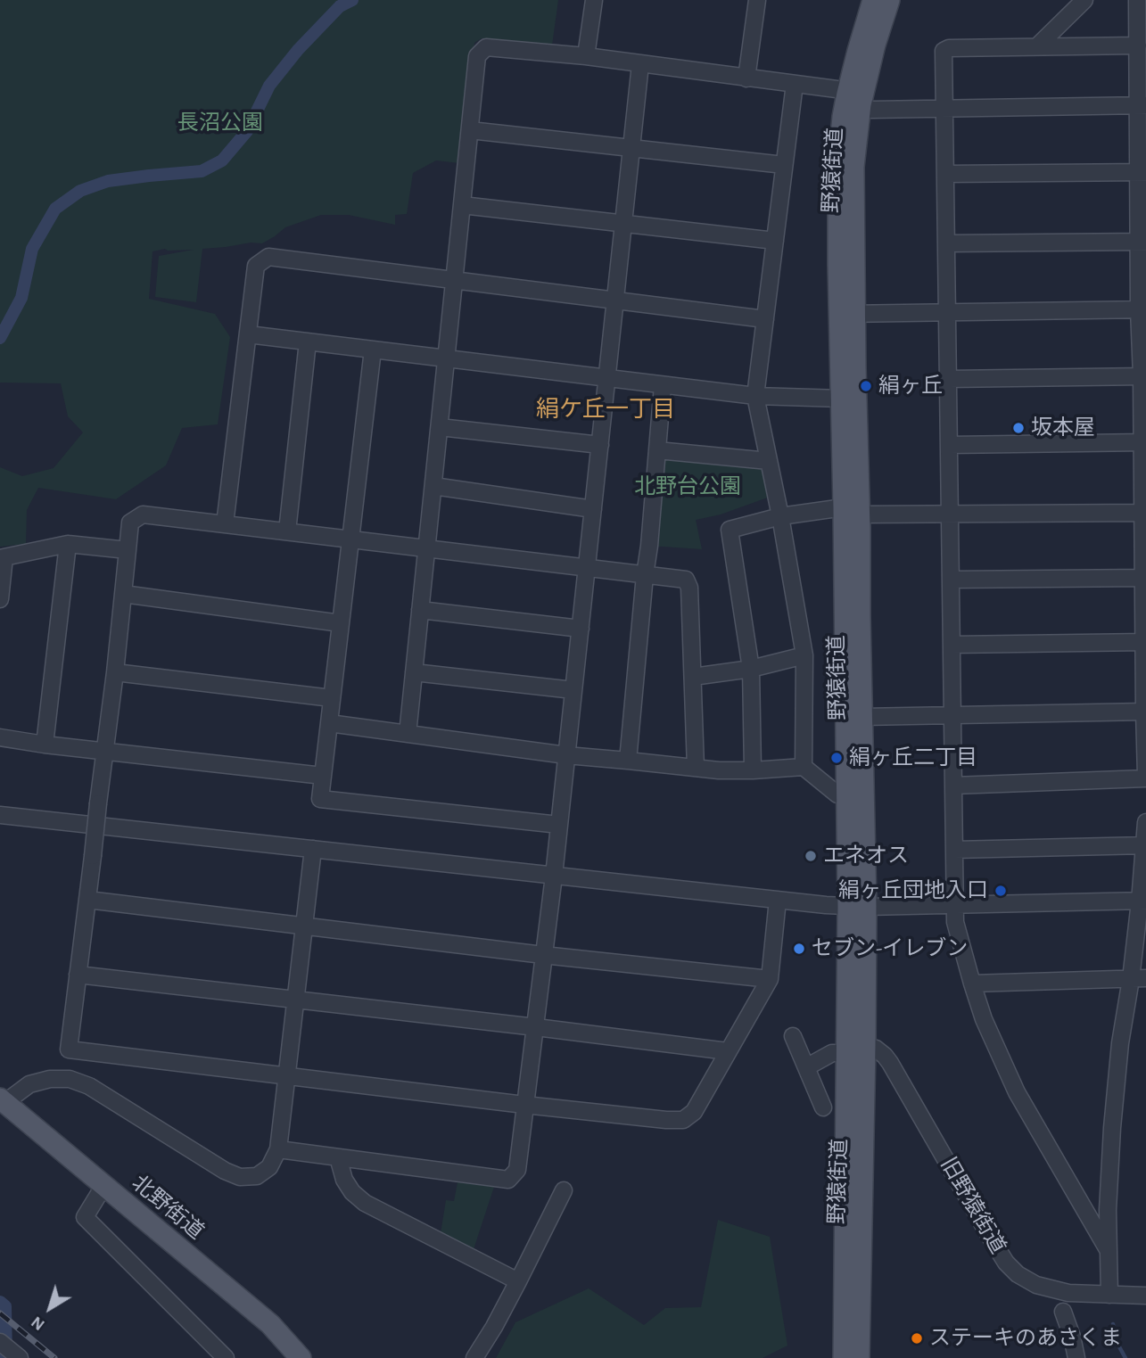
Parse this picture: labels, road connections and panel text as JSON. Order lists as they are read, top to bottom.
{
  "streets": {
    "main road": ["野猿街道", "北野街道"],
    "street": ["旧野猿街道"]
  },
  "crossings": [
    ["野猿街道", "旧野猿街道"]
  ],
  "districts": ["絹ケ丘一丁目"],
  "parks": ["長沼公園", "北野台公園"],
  "places": [
    "絹ヶ丘",
    "坂本屋",
    "絹ヶ丘二丁目",
    "エネオス",
    "絹ヶ丘団地入口",
    "セブン-イレブン",
    "ステーキのあさくま"
  ],
  "north": "bottom left"
}
